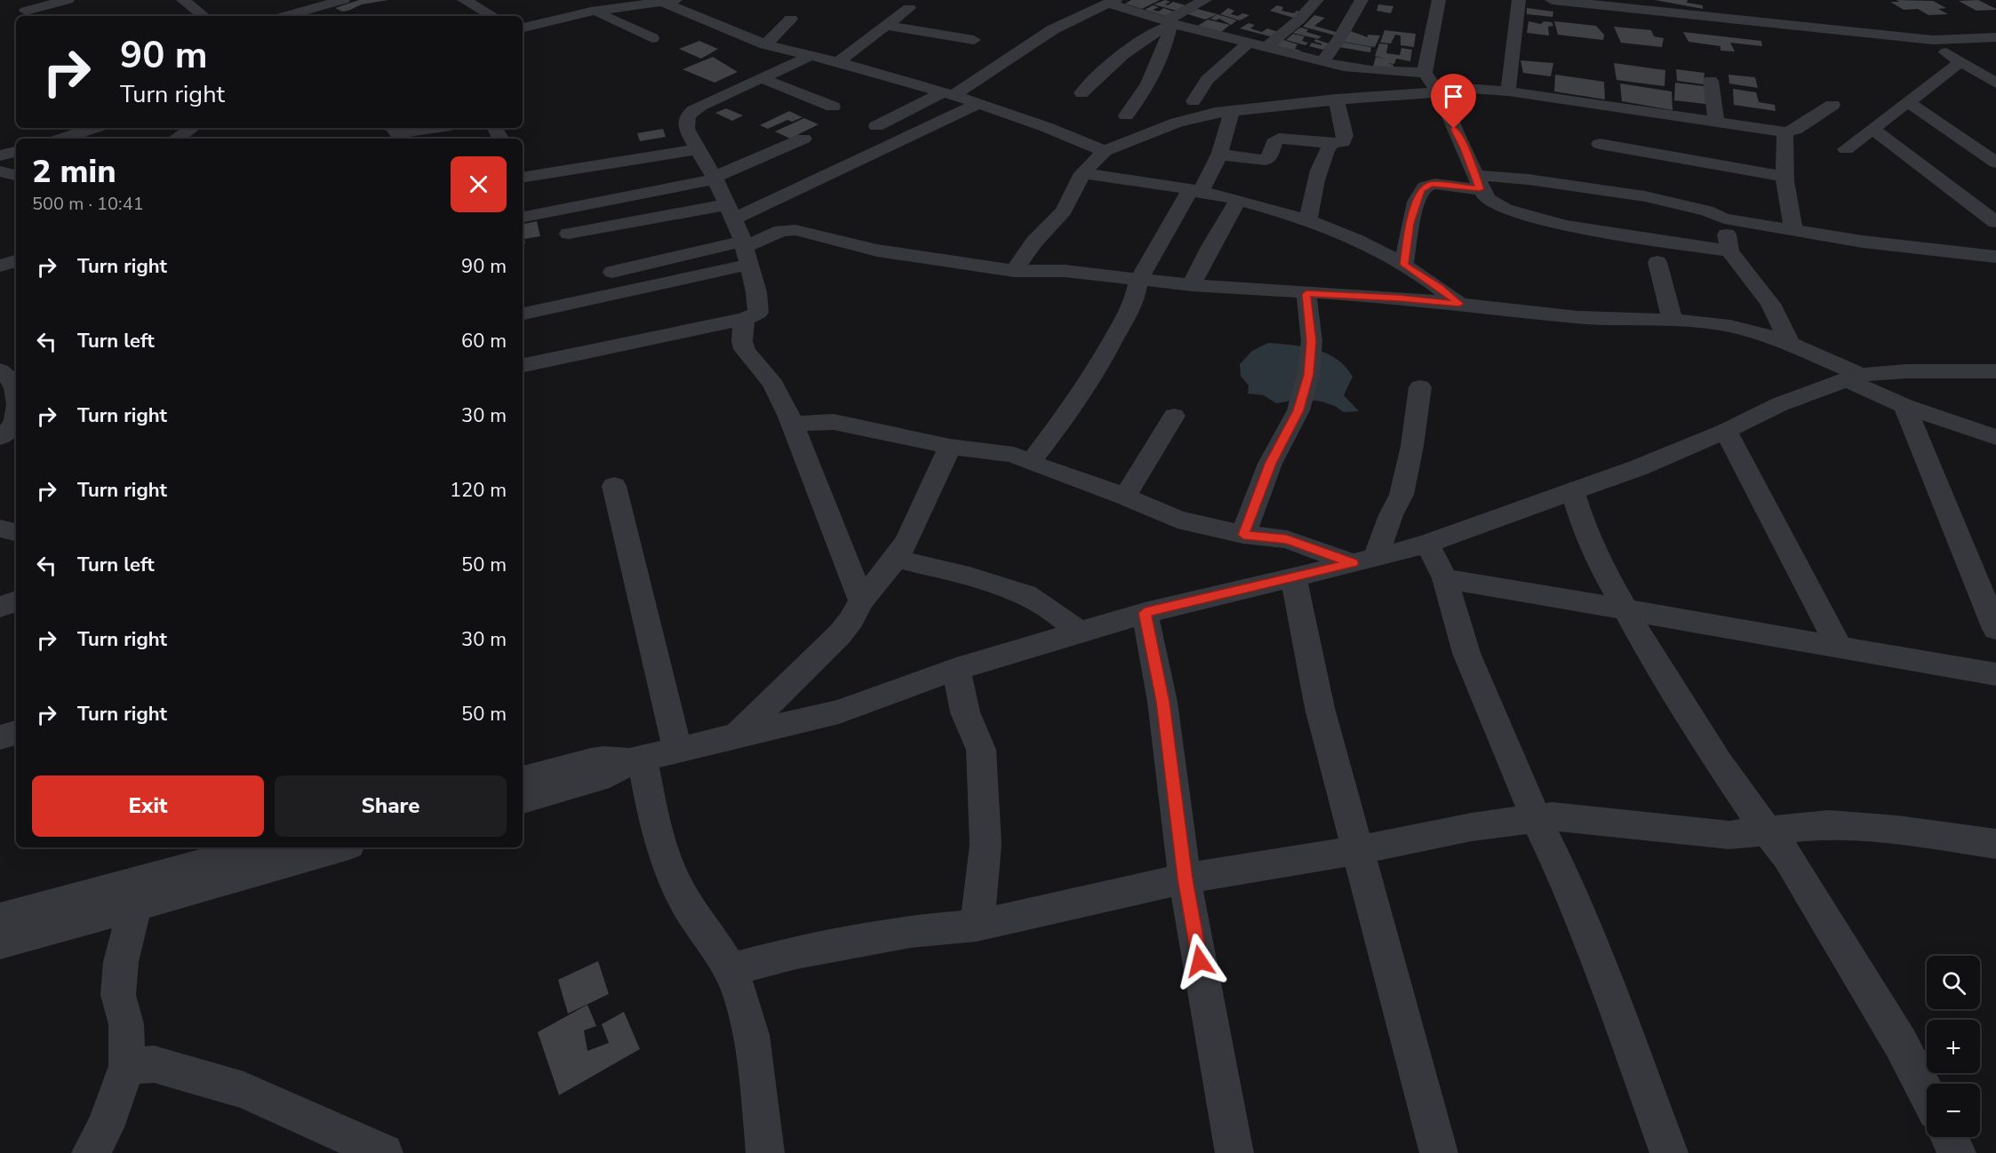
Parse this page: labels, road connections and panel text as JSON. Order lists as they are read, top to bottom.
{
  "page": {
    "turn": ["90 m", "Turn right"],
    "heading": ["2 min", "500 m · 10:41"],
    "list": [
      {
        "name": "Turn right",
        "value": "90 m"
      },
      {
        "name": "Turn left",
        "value": "60 m"
      },
      {
        "name": "Turn right",
        "value": "30 m"
      },
      {
        "name": "Turn right",
        "value": "120 m"
      },
      {
        "name": "Turn left",
        "value": "50 m"
      },
      {
        "name": "Turn right",
        "value": "30 m"
      },
      {
        "name": "Turn right",
        "value": "50 m"
      }
    ],
    "buttons": ["Exit", "Share"],
    "map_buttons": ["+", "−"]
  }
}
